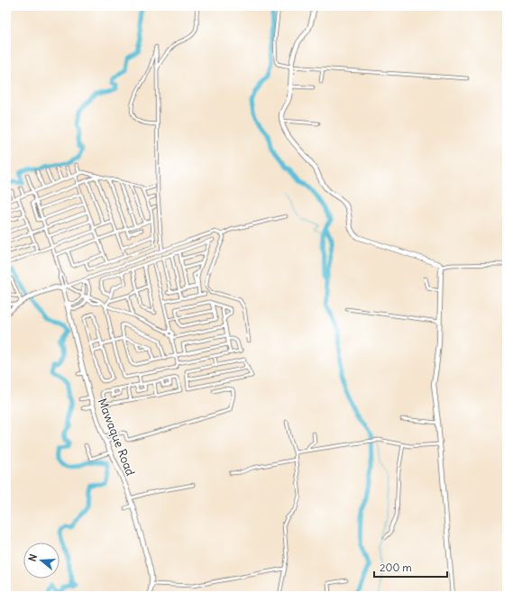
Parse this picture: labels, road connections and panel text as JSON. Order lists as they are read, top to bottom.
{
  "streets": {
    "street": ["Mawaque Road"]
  },
  "scale_bar": "200 m",
  "north": "left"
}
